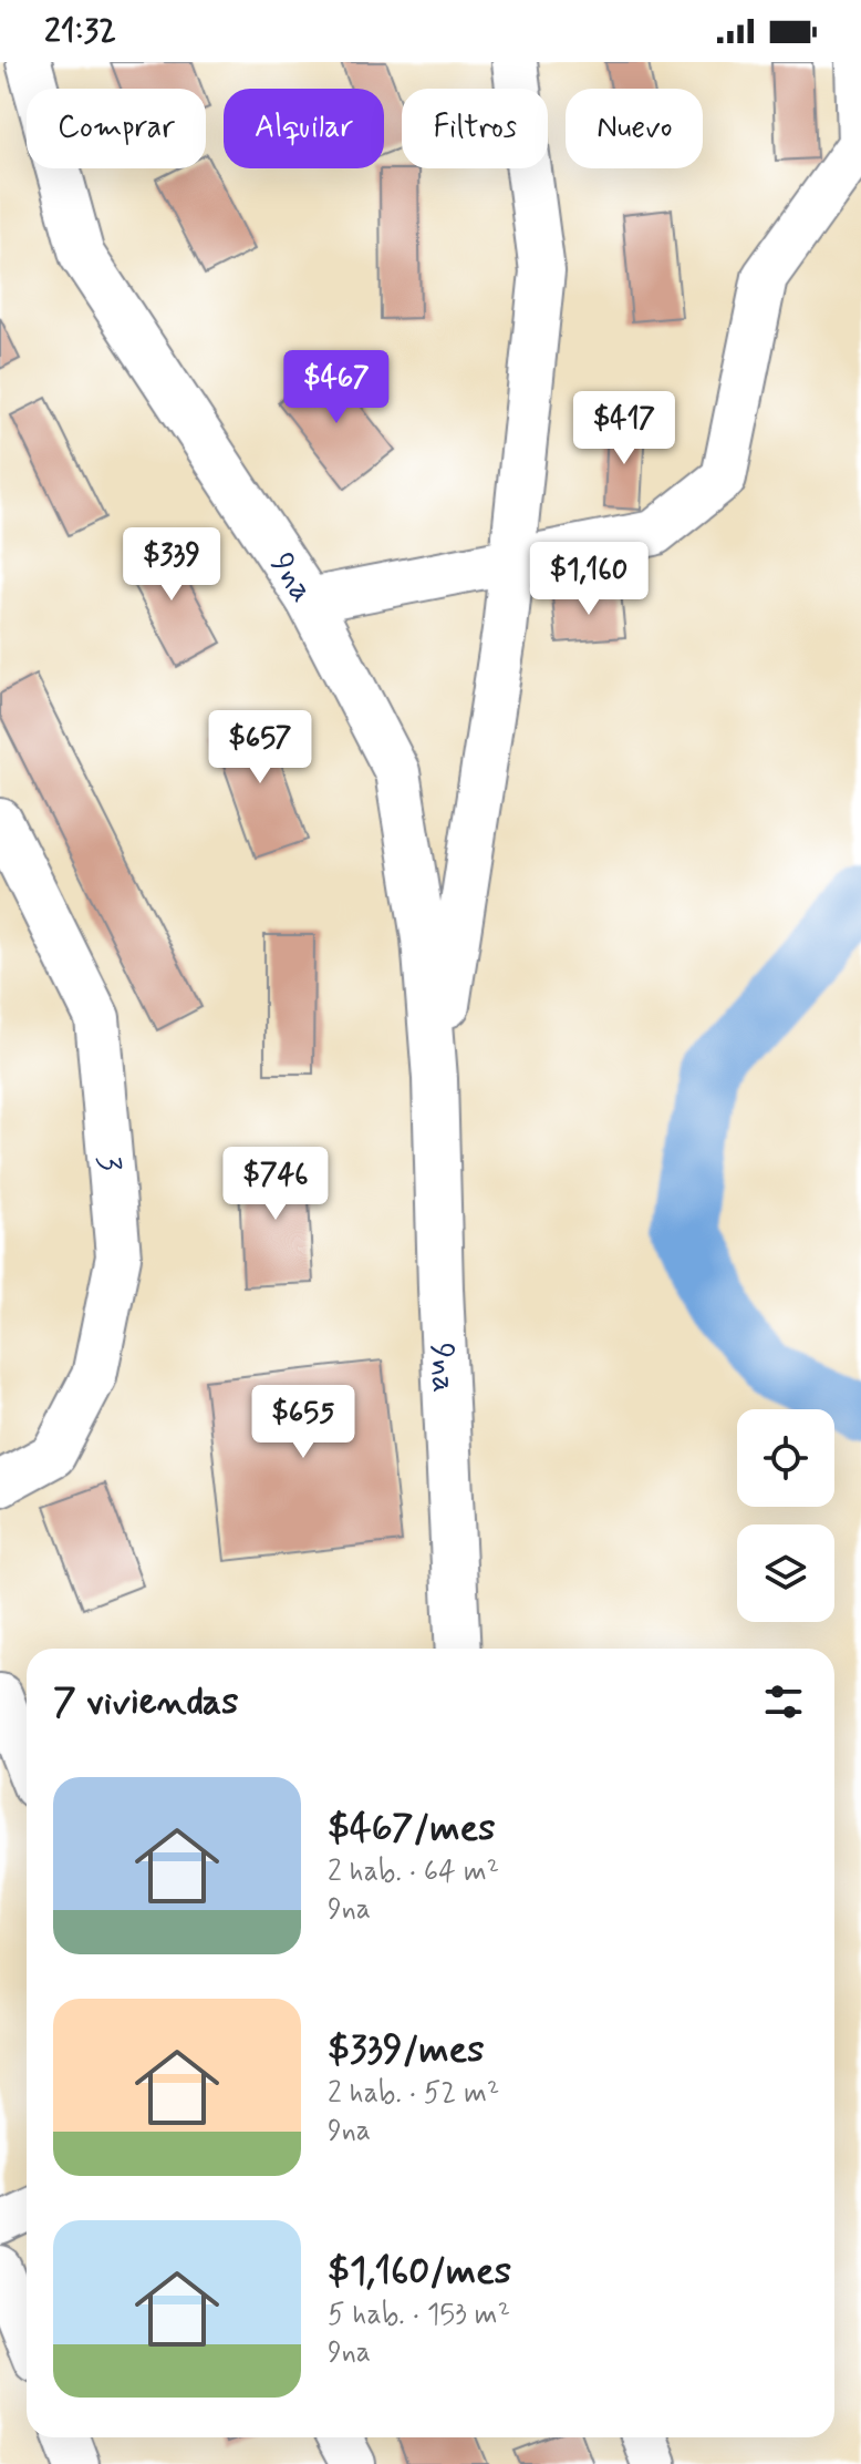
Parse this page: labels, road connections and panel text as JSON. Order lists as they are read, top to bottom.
{
  "streets": {
    "street": ["9na", "3"]
  },
  "page": {
    "status": "21:32",
    "chip": [
      "Comprar",
      "Alquilar",
      "Filtros",
      "Nuevo"
    ],
    "price": [
      "$467",
      "$417",
      "$339",
      "$1,160",
      "$657",
      "$746",
      "$655"
    ],
    "heading": "7 viviendas",
    "list": [
      {
        "name": "$467/mes",
        "note": "2 hab. · 64 m² · 9na"
      },
      {
        "name": "$339/mes",
        "note": "2 hab. · 52 m² · 9na"
      },
      {
        "name": "$1,160/mes",
        "note": "5 hab. · 153 m² · 9na"
      }
    ]
  }
}
